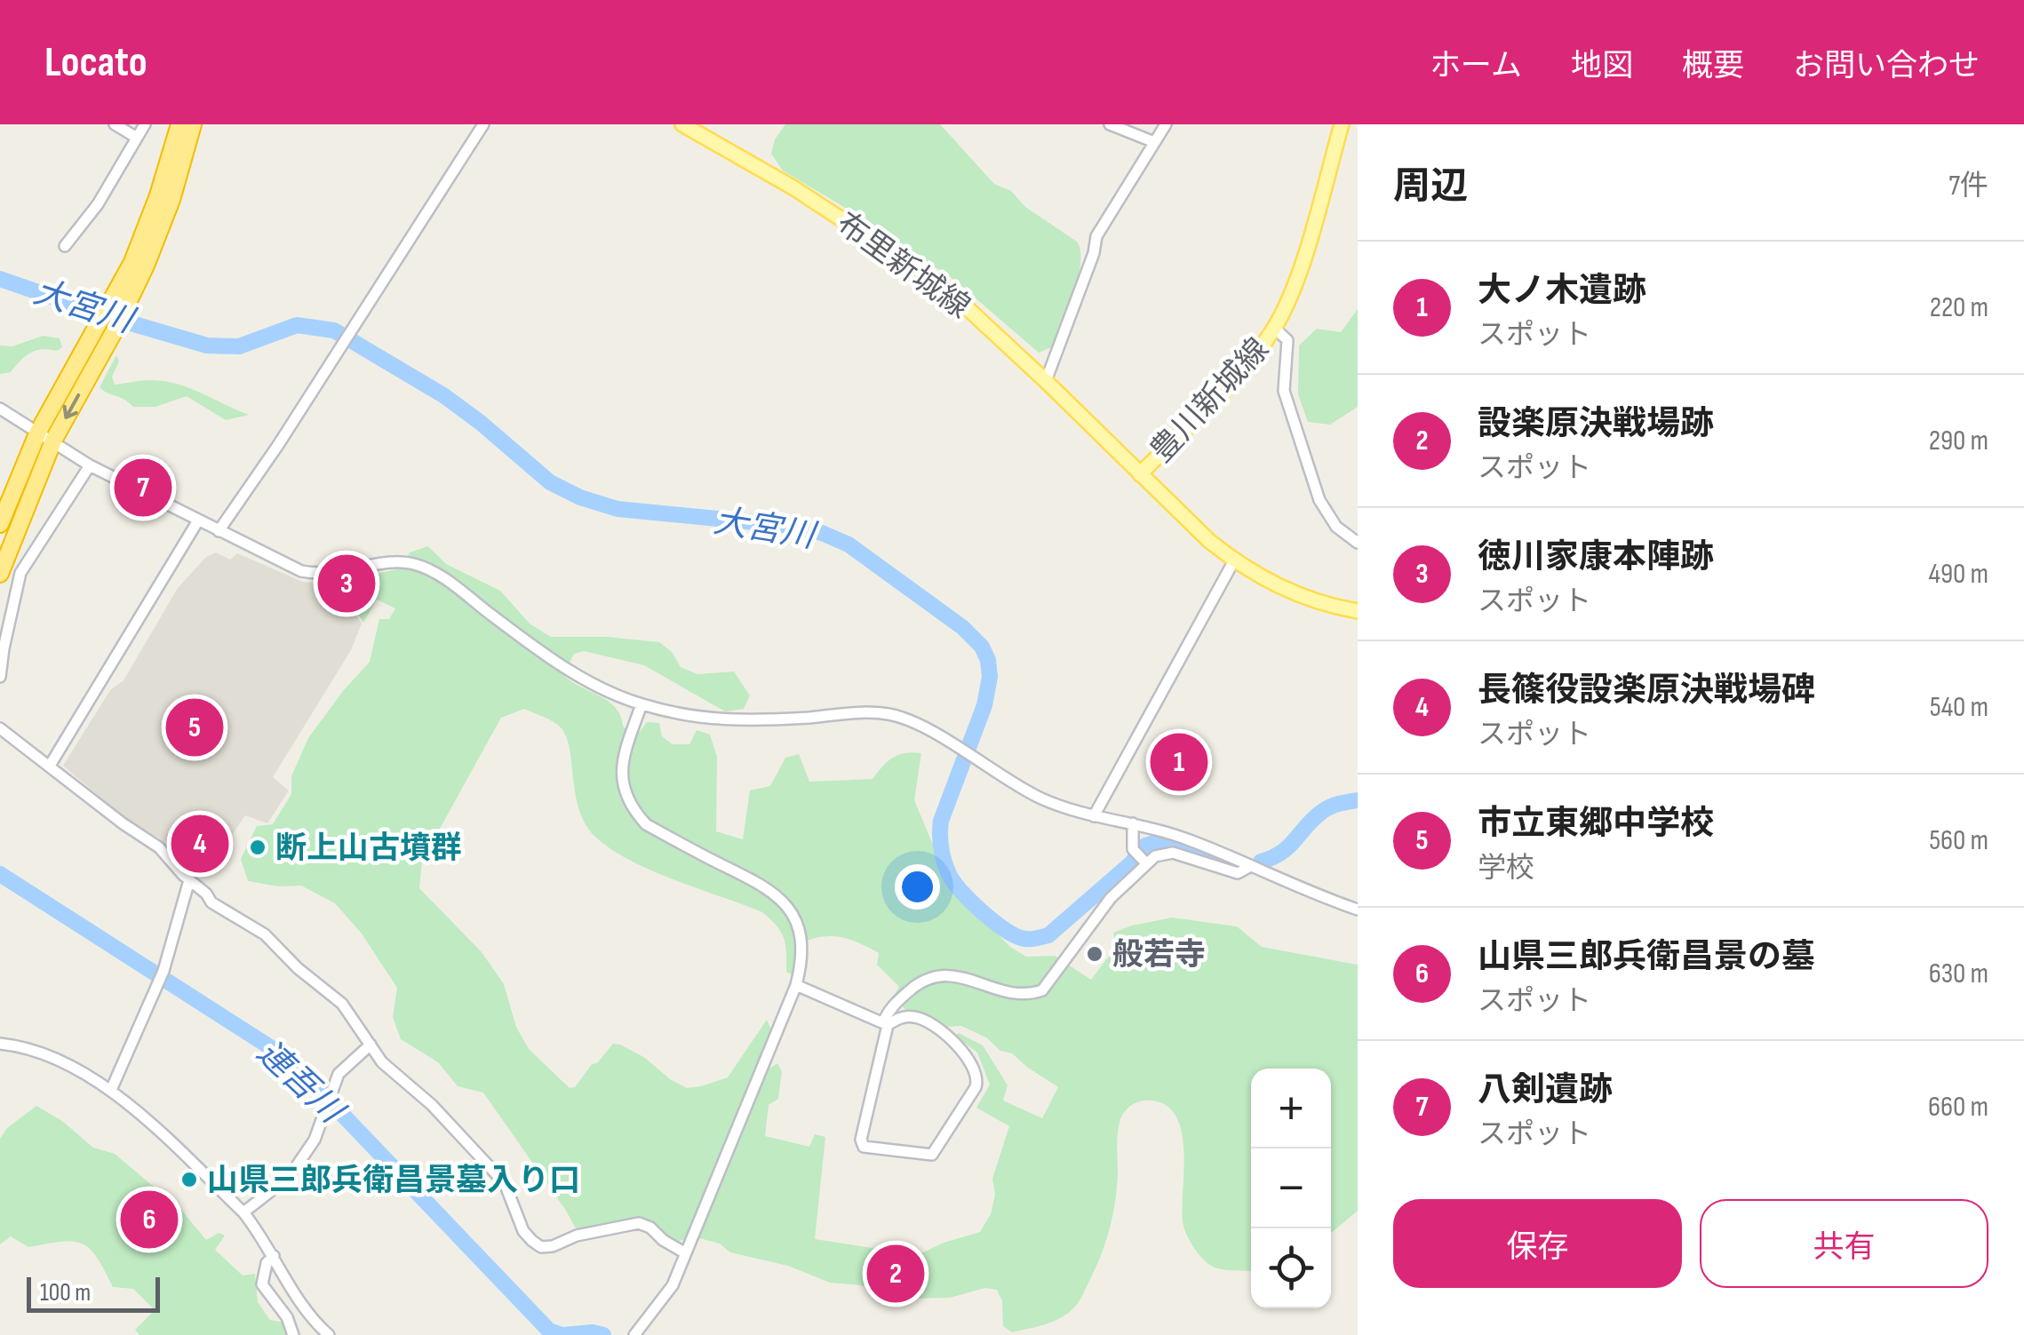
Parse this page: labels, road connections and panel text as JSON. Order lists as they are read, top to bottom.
{
  "streets": {
    "main road": ["布里新城線", "豊川新城線"]
  },
  "crossings": [
    ["布里新城線", "豊川新城線"]
  ],
  "water": ["大宮川", "連吾川"],
  "places": ["断上山古墳群", "般若寺", "山県三郎兵衛昌景墓入り口"],
  "scale_bar": "100 m",
  "page": {
    "header": "Locato",
    "nav": [
      "ホーム",
      "地図",
      "概要",
      "お問い合わせ"
    ],
    "heading": ["周辺", "7件"],
    "list": [
      {
        "mark": "1",
        "name": "大ノ木遺跡",
        "note": "スポット",
        "value": "220 m"
      },
      {
        "mark": "2",
        "name": "設楽原決戦場跡",
        "note": "スポット",
        "value": "290 m"
      },
      {
        "mark": "3",
        "name": "徳川家康本陣跡",
        "note": "スポット",
        "value": "490 m"
      },
      {
        "mark": "4",
        "name": "長篠役設楽原決戦場碑",
        "note": "スポット",
        "value": "540 m"
      },
      {
        "mark": "5",
        "name": "市立東郷中学校",
        "note": "学校",
        "value": "560 m"
      },
      {
        "mark": "6",
        "name": "山県三郎兵衛昌景の墓",
        "note": "スポット",
        "value": "630 m"
      },
      {
        "mark": "7",
        "name": "八剣遺跡",
        "note": "スポット",
        "value": "660 m"
      }
    ],
    "pins": [
      "7",
      "3",
      "5",
      "1",
      "4",
      "6",
      "2"
    ],
    "map_buttons": ["+", "−"],
    "buttons": ["保存", "共有"],
    "scale": "100 m"
  }
}
